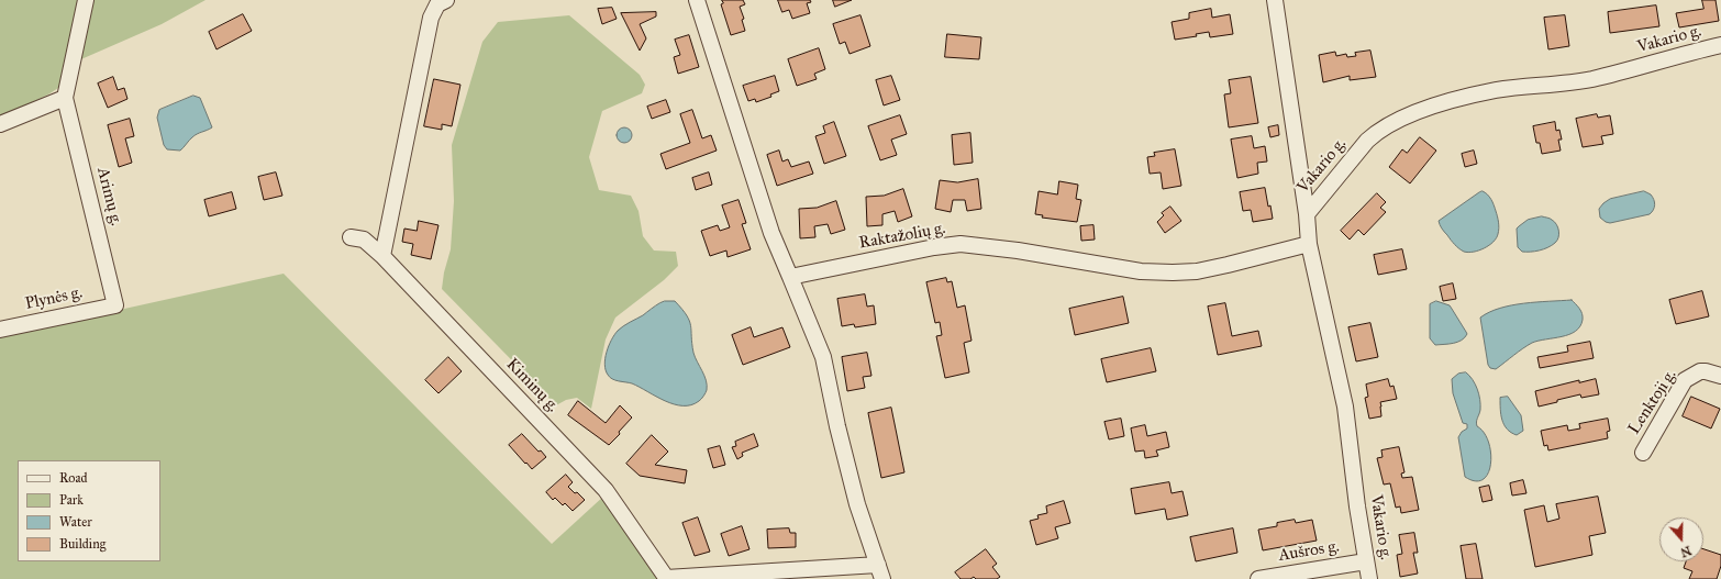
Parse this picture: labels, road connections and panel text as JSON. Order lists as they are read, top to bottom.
{
  "streets": {
    "street": [
      "Vakario g.",
      "Arimų g.",
      "Raktažolių g.",
      "Plynės g.",
      "Kiminų g.",
      "Lenktoji g.",
      "Aušros g."
    ]
  },
  "crossings": [
    ["Vakario g.", "Raktažolių g."],
    ["Vakario g.", "Aušros g."],
    ["Arimų g.", "Plynės g."]
  ],
  "legend": [
    "Road",
    "Park",
    "Water",
    "Building"
  ],
  "north": "bottom"
}
